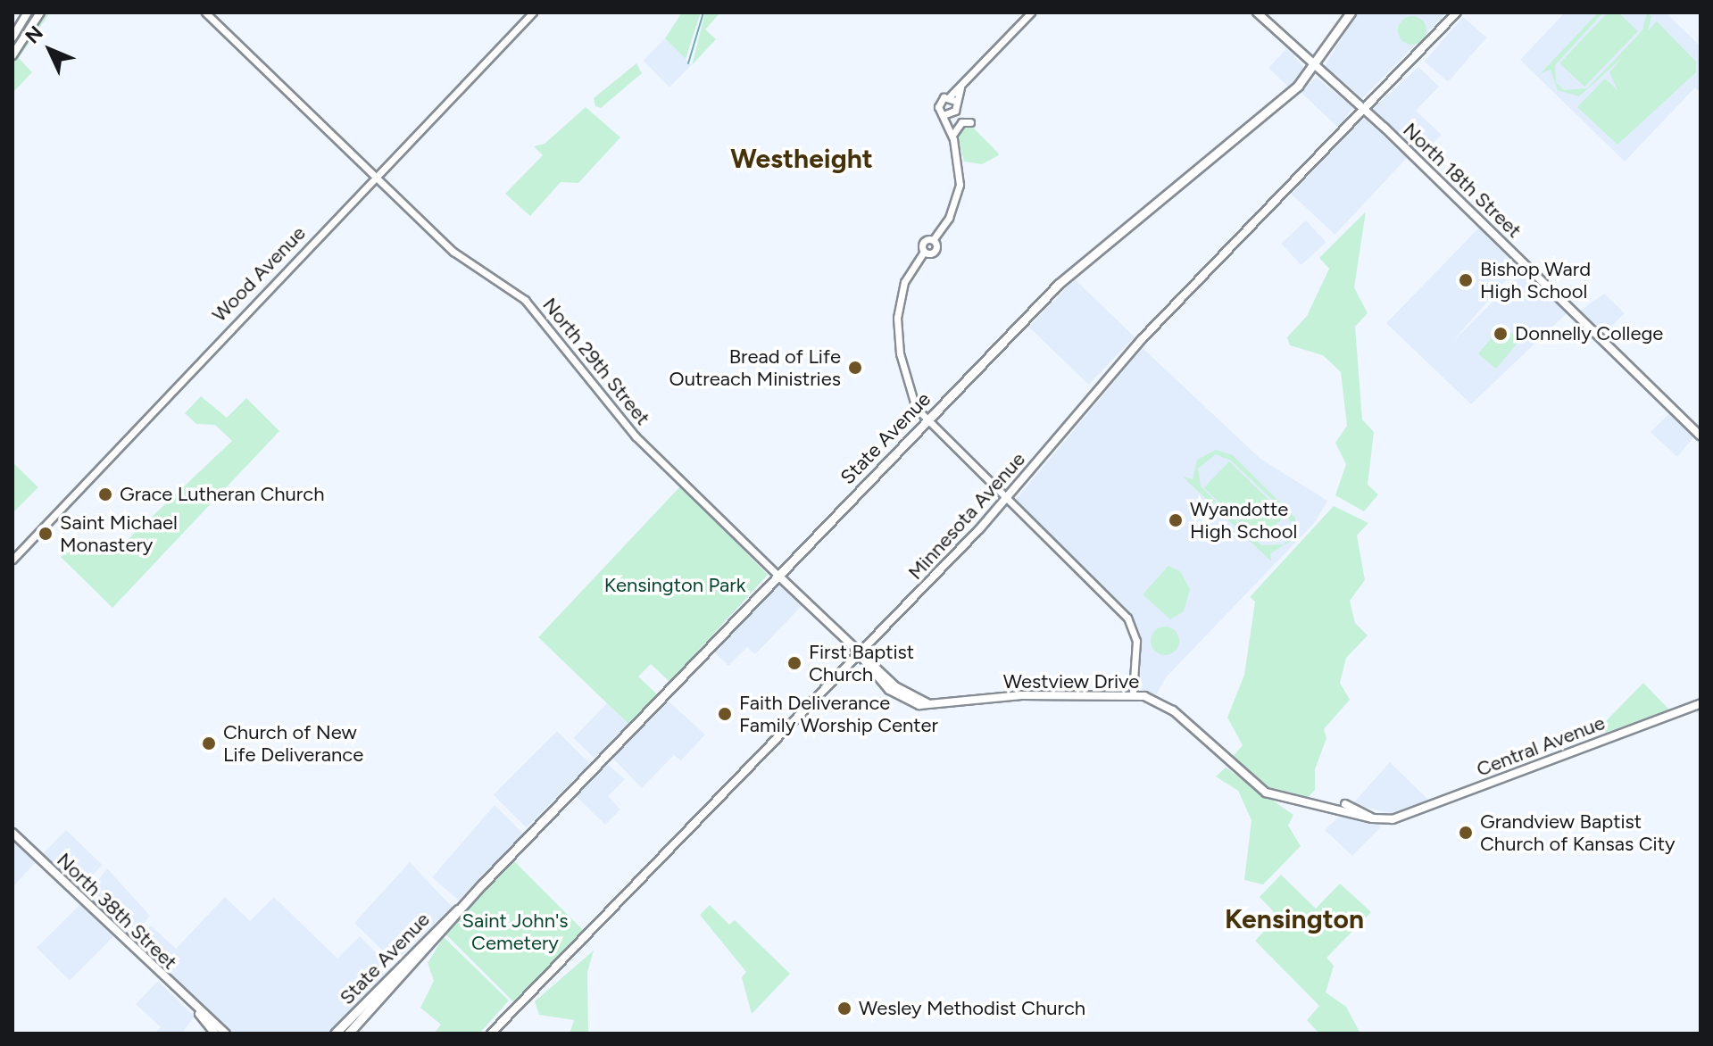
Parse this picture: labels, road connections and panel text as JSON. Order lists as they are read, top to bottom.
{
  "streets": {
    "main road": [
      "North 18th Street",
      "North 29th Street",
      "State Avenue",
      "Minnesota Avenue",
      "Westview Drive",
      "Central Avenue",
      "North 38th Street"
    ],
    "street": ["Wood Avenue"]
  },
  "crossings": [
    ["North 18th Street", "State Avenue"],
    ["North 18th Street", "Minnesota Avenue"],
    ["Wood Avenue", "North 29th Street"],
    ["North 29th Street", "State Avenue"],
    ["North 29th Street", "Minnesota Avenue"],
    ["North 29th Street", "Westview Drive"],
    ["Minnesota Avenue", "Westview Drive"],
    ["Westview Drive", "Central Avenue"]
  ],
  "districts": ["Westheight", "Kensington"],
  "parks": ["Kensington Park", "Saint John's Cemetery"],
  "places": [
    "Bishop Ward High School",
    "Donnelly College",
    "Bread of Life Outreach Ministries",
    "Grace Lutheran Church",
    "Wyandotte High School",
    "Saint Michael Monastery",
    "First Baptist Church",
    "Faith Deliverance Family Worship Center",
    "Church of New Life Deliverance",
    "Grandview Baptist Church of Kansas City",
    "Wesley Methodist Church"
  ],
  "north": "top left"
}
